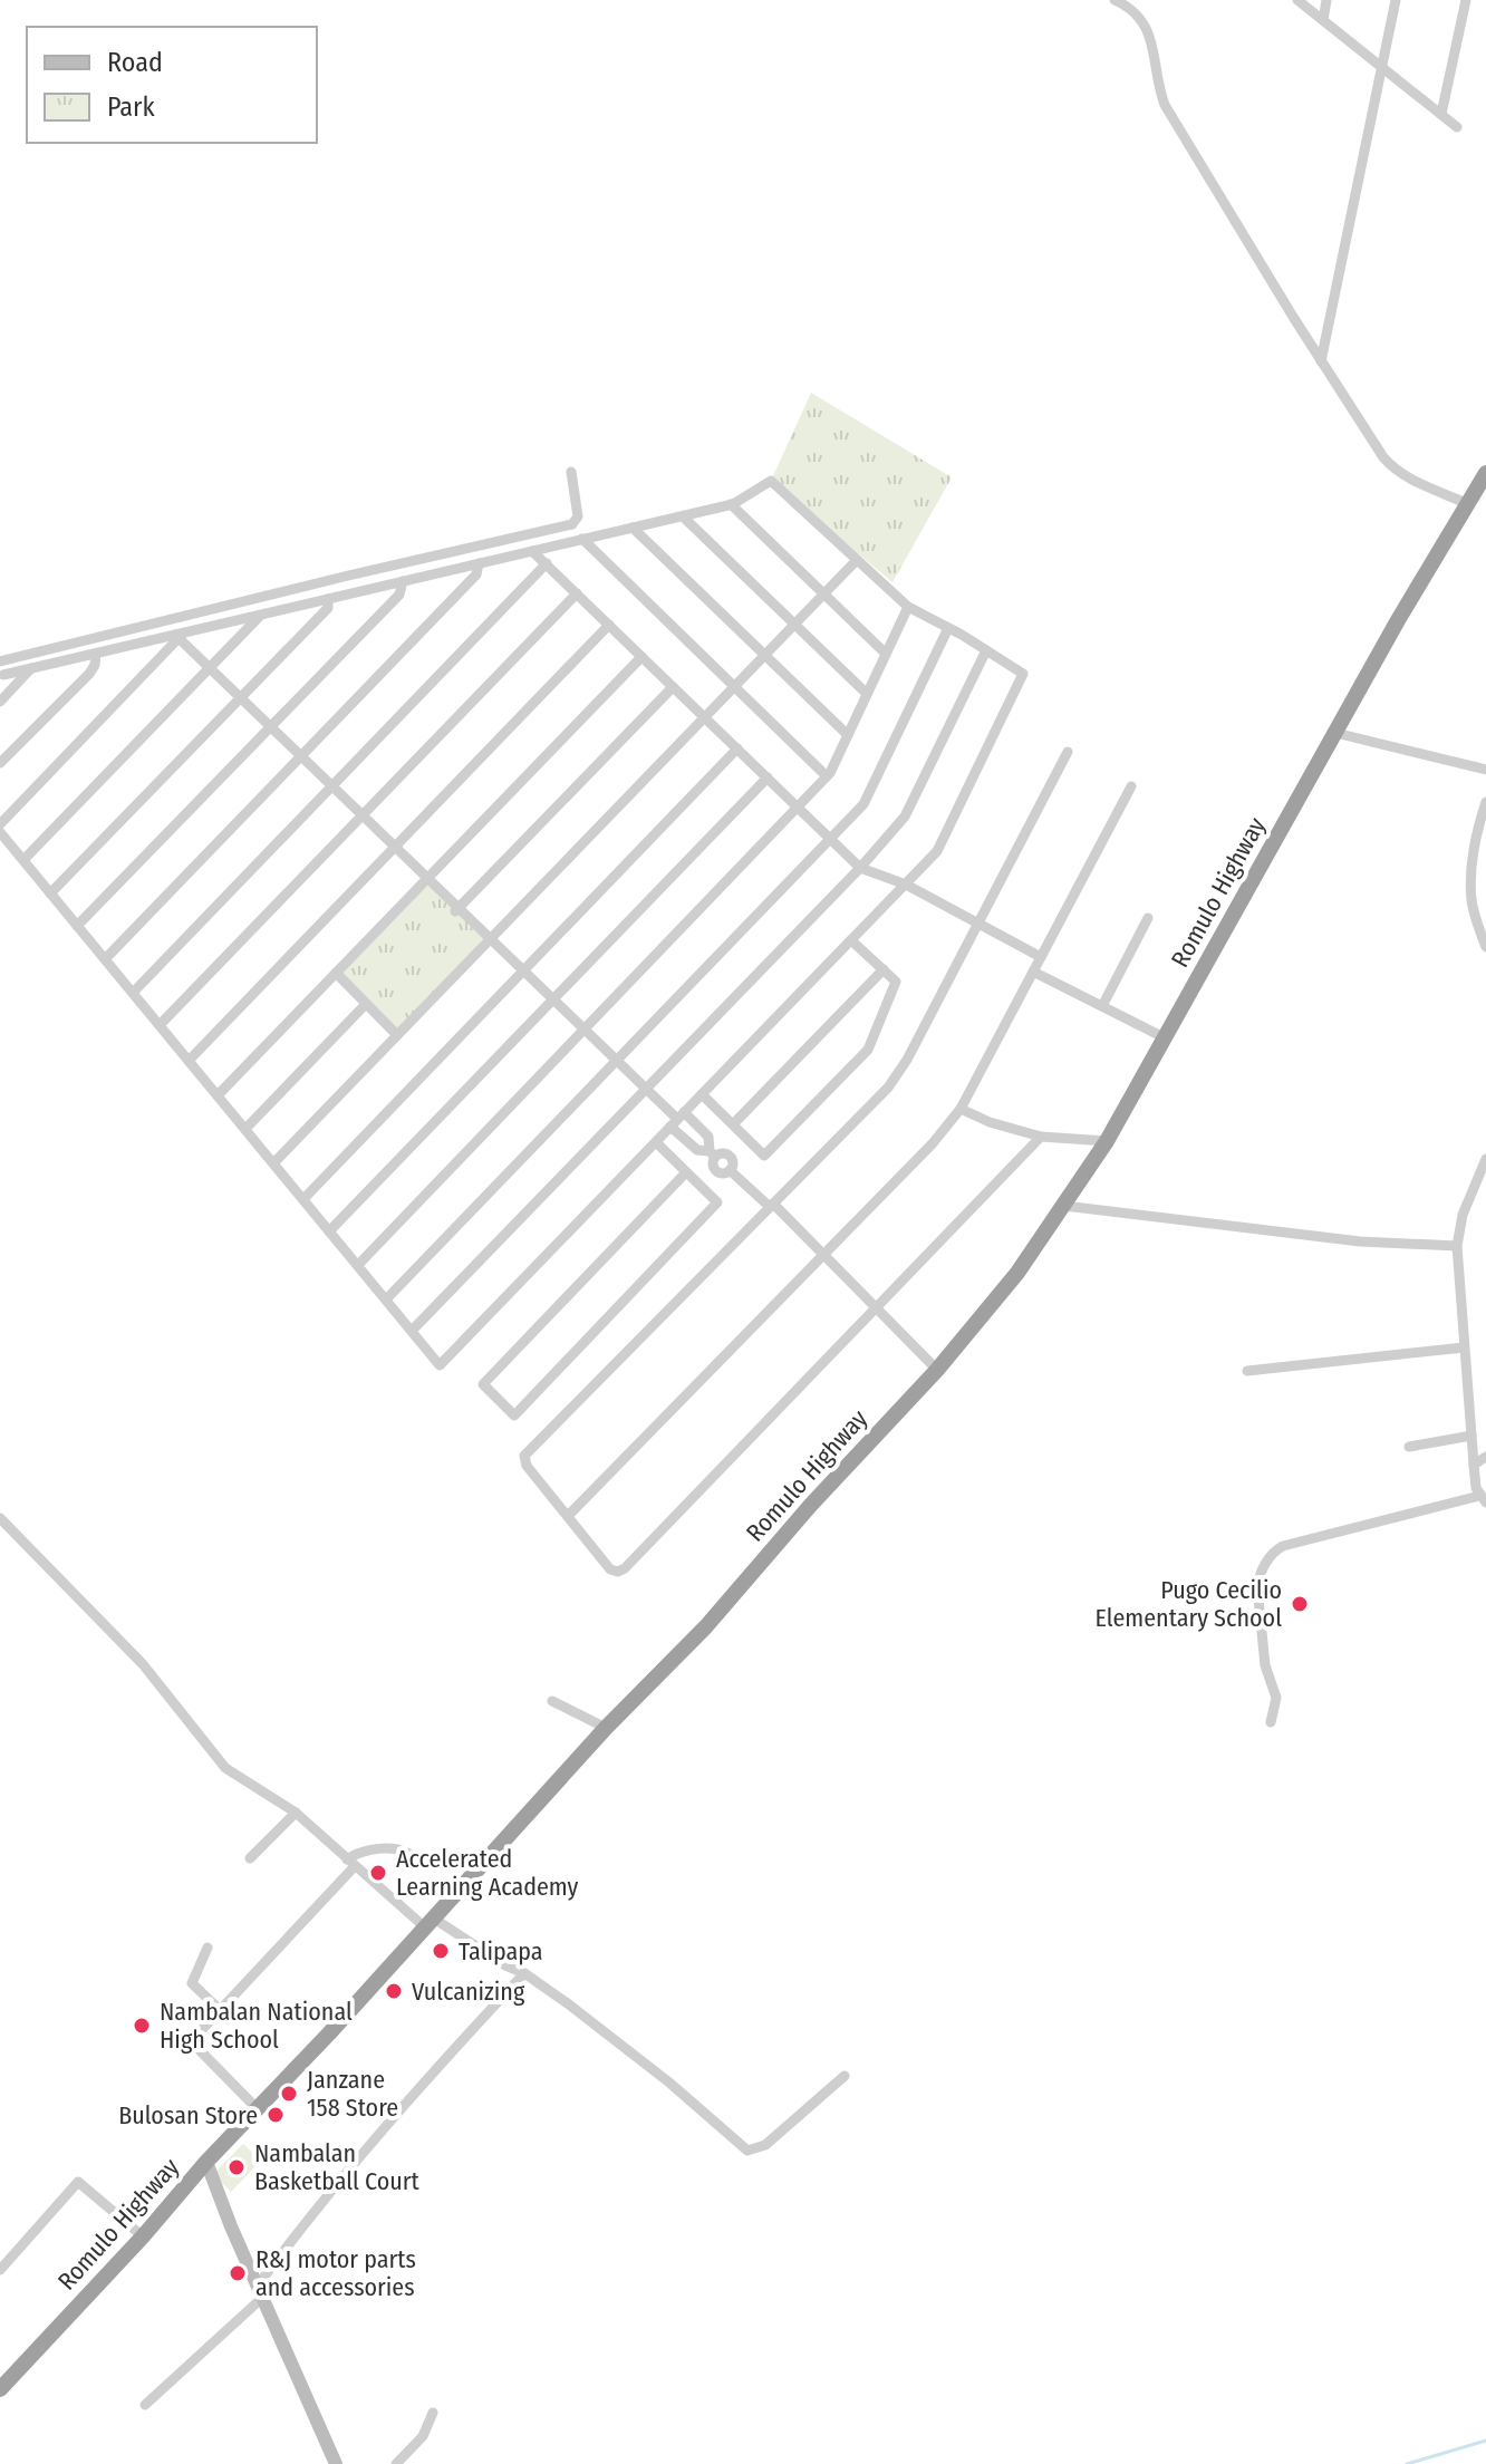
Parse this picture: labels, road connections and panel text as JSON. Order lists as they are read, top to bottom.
{
  "streets": {
    "highway": ["Romulo Highway"]
  },
  "places": [
    "Pugo Cecilio Elementary School",
    "Accelerated Learning Academy",
    "Talipapa",
    "Vulcanizing",
    "Nambalan National High School",
    "Janzane 158 Store",
    "Bulosan Store",
    "Nambalan Basketball Court",
    "R&J motor parts and accessories"
  ],
  "legend": ["Road", "Park"]
}
